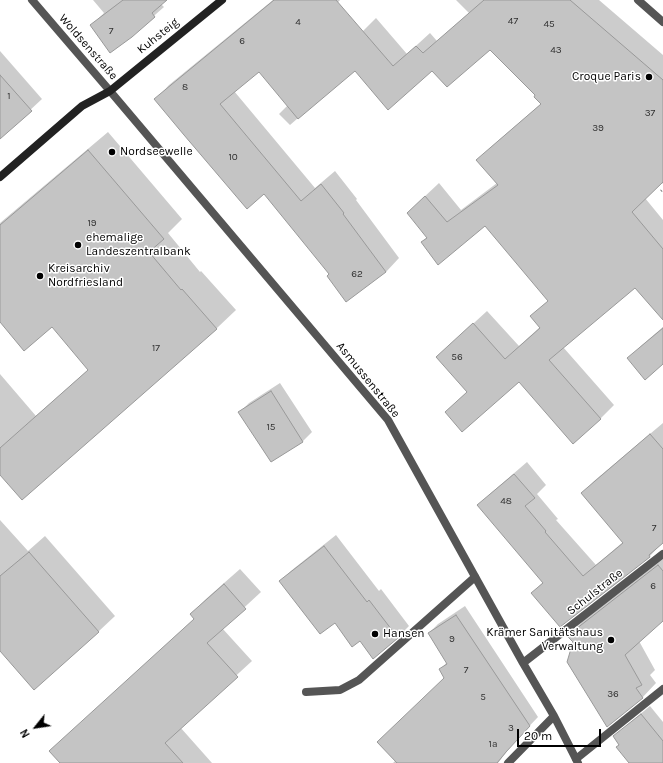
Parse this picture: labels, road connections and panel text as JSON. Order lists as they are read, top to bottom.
{
  "streets": {
    "main road": ["Kuhsteig"],
    "street": ["Woldsenstraße", "Asmussenstraße", "Schulstraße"]
  },
  "crossings": [
    ["Kuhsteig", "Woldsenstraße"],
    ["Kuhsteig", "Asmussenstraße"],
    ["Woldsenstraße", "Asmussenstraße"],
    ["Asmussenstraße", "Schulstraße"]
  ],
  "places": [
    "Croque Paris",
    "Nordseewelle",
    "ehemalige Landeszentralbank",
    "Kreisarchiv Nordfriesland",
    "Hansen",
    "Krämer Sanitätshaus Verwaltung"
  ],
  "house_numbers": [
    "47",
    "4",
    "45",
    "7",
    "6",
    "43",
    "8",
    "1",
    "37",
    "39",
    "10",
    "19",
    "62",
    "17",
    "56",
    "15",
    "48",
    "7",
    "6",
    "9",
    "7",
    "36",
    "5",
    "3",
    "1a"
  ],
  "scale_bar": "20 m",
  "north": "bottom left"
}
